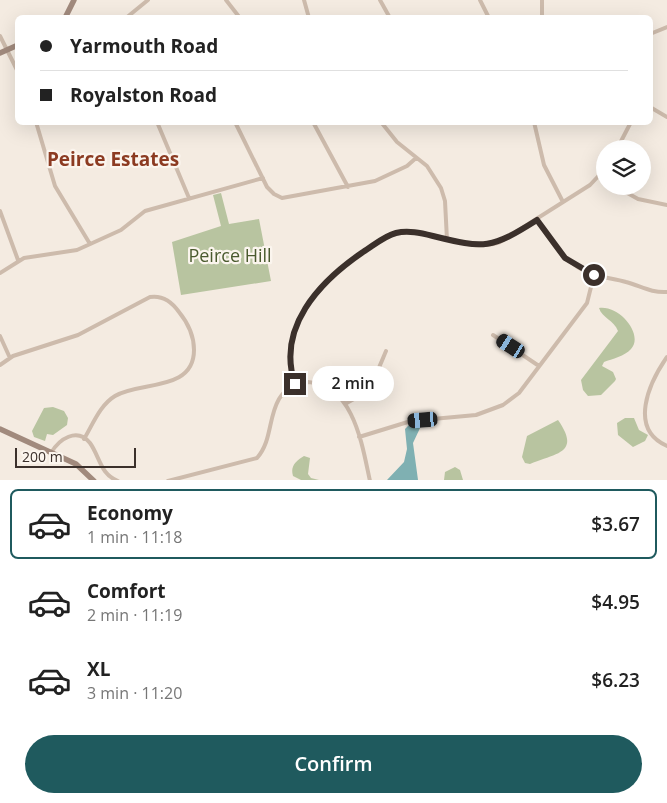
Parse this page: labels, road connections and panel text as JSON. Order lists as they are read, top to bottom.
{
  "districts": ["Peirce Estates"],
  "parks": ["Peirce Hill"],
  "scale_bar": "200 m",
  "page": {
    "banner": ["Yarmouth Road", "Royalston Road"],
    "bubble": "2 min",
    "scale": "200 m",
    "list": [
      {
        "name": "Economy",
        "note": "1 min · 11:18",
        "value": "$3.67"
      },
      {
        "name": "Comfort",
        "note": "2 min · 11:19",
        "value": "$4.95"
      },
      {
        "name": "XL",
        "note": "3 min · 11:20",
        "value": "$6.23"
      }
    ],
    "buttons": "Confirm"
  }
}
